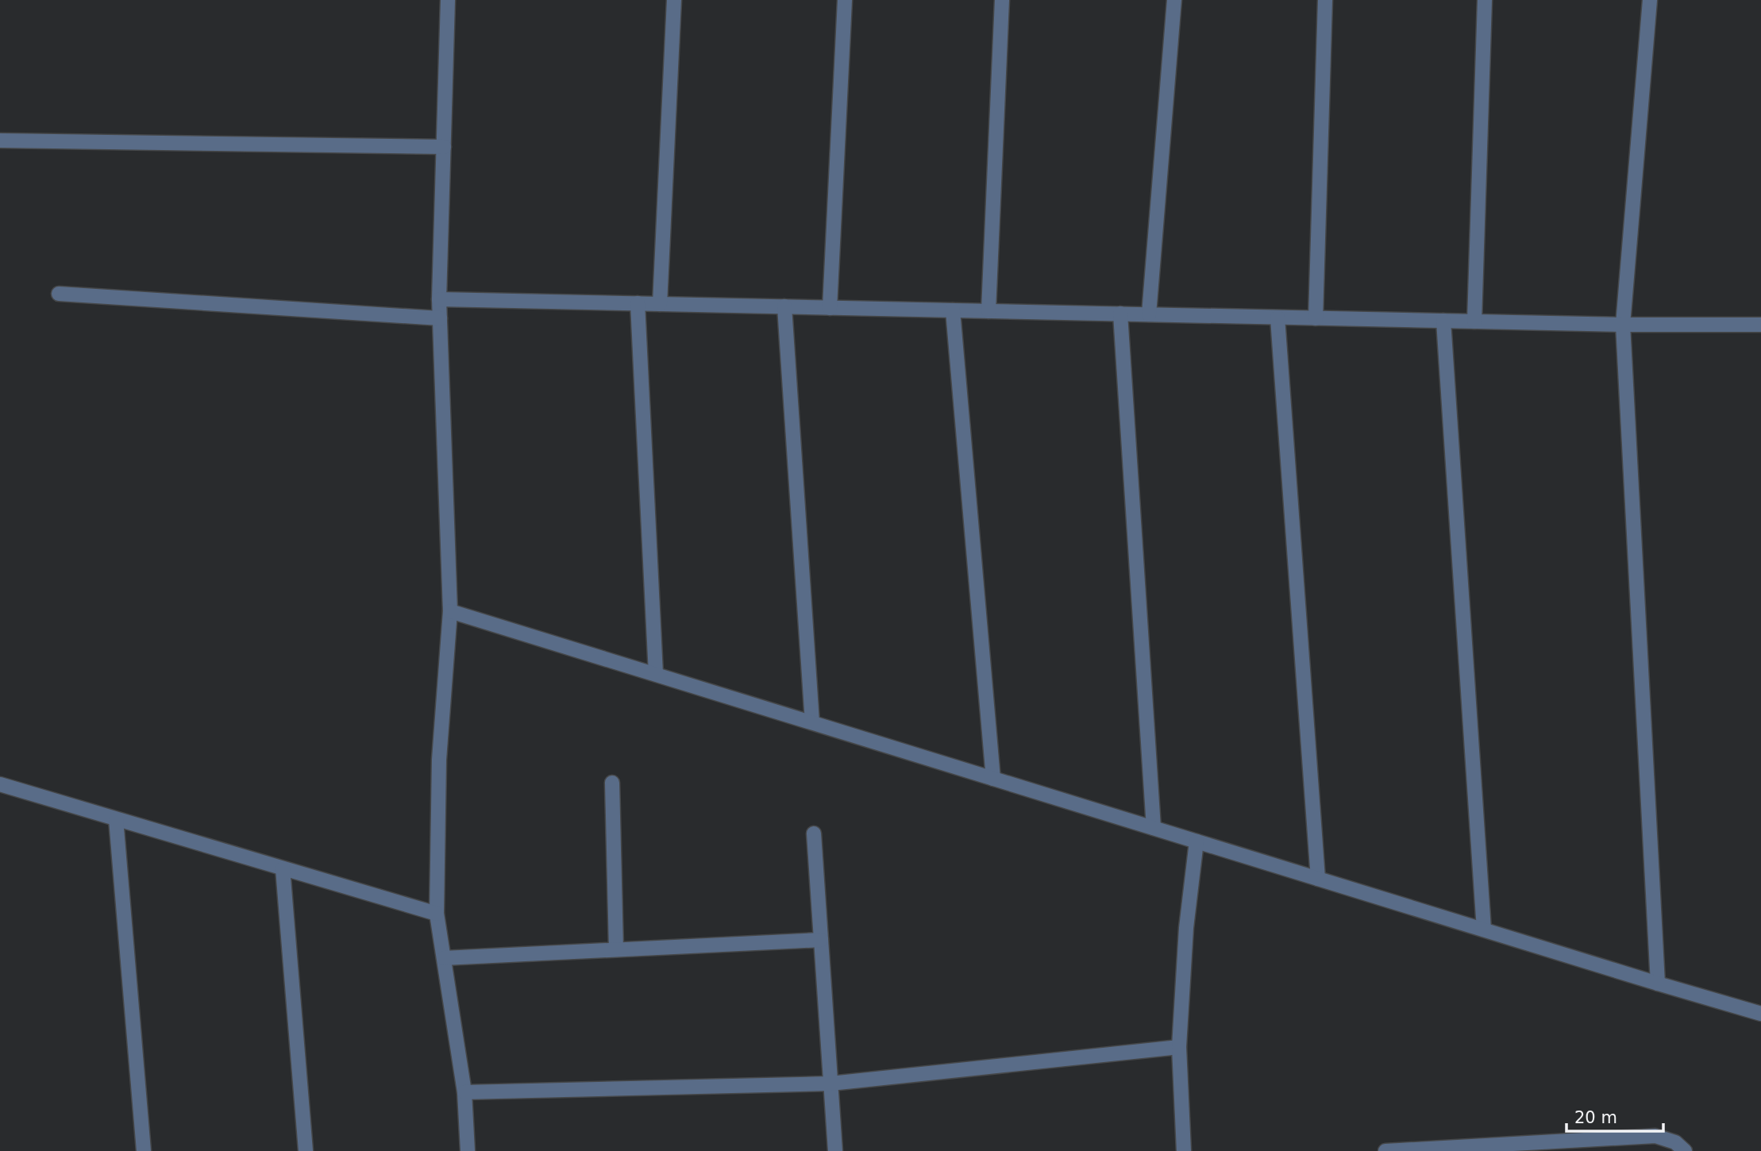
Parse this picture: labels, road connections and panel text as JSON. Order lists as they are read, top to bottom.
{
  "scale_bar": "20 m"
}
